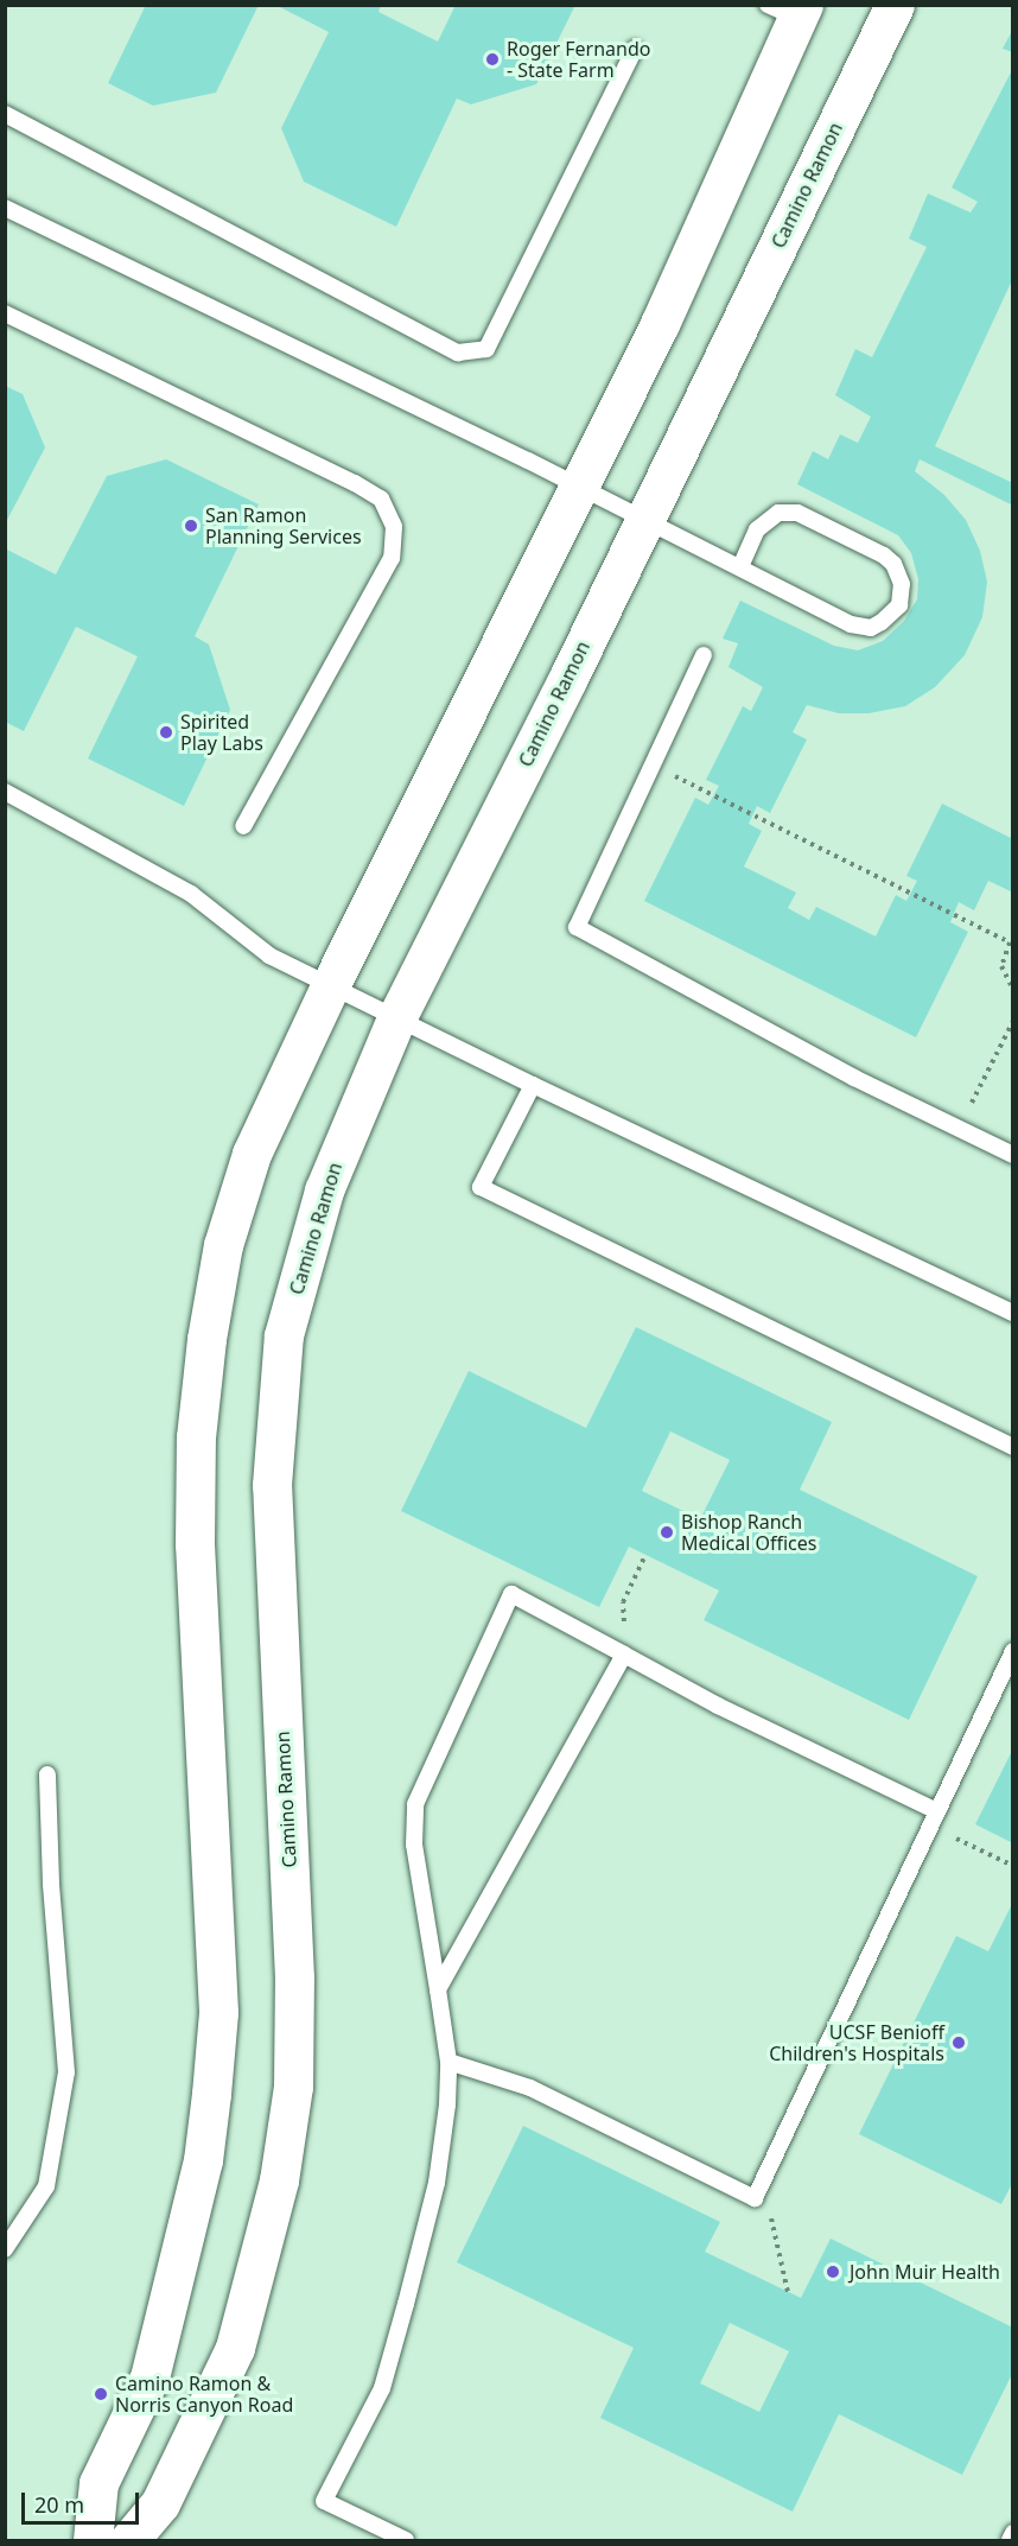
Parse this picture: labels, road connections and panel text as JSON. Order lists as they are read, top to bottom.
{
  "streets": {
    "street": ["Camino Ramon"]
  },
  "places": [
    "Roger Fernando - State Farm",
    "San Ramon Planning Services",
    "Spirited Play Labs",
    "Bishop Ranch Medical Offices",
    "UCSF Benioff Children's Hospitals",
    "John Muir Health",
    "Camino Ramon & Norris Canyon Road"
  ],
  "scale_bar": "20 m"
}
